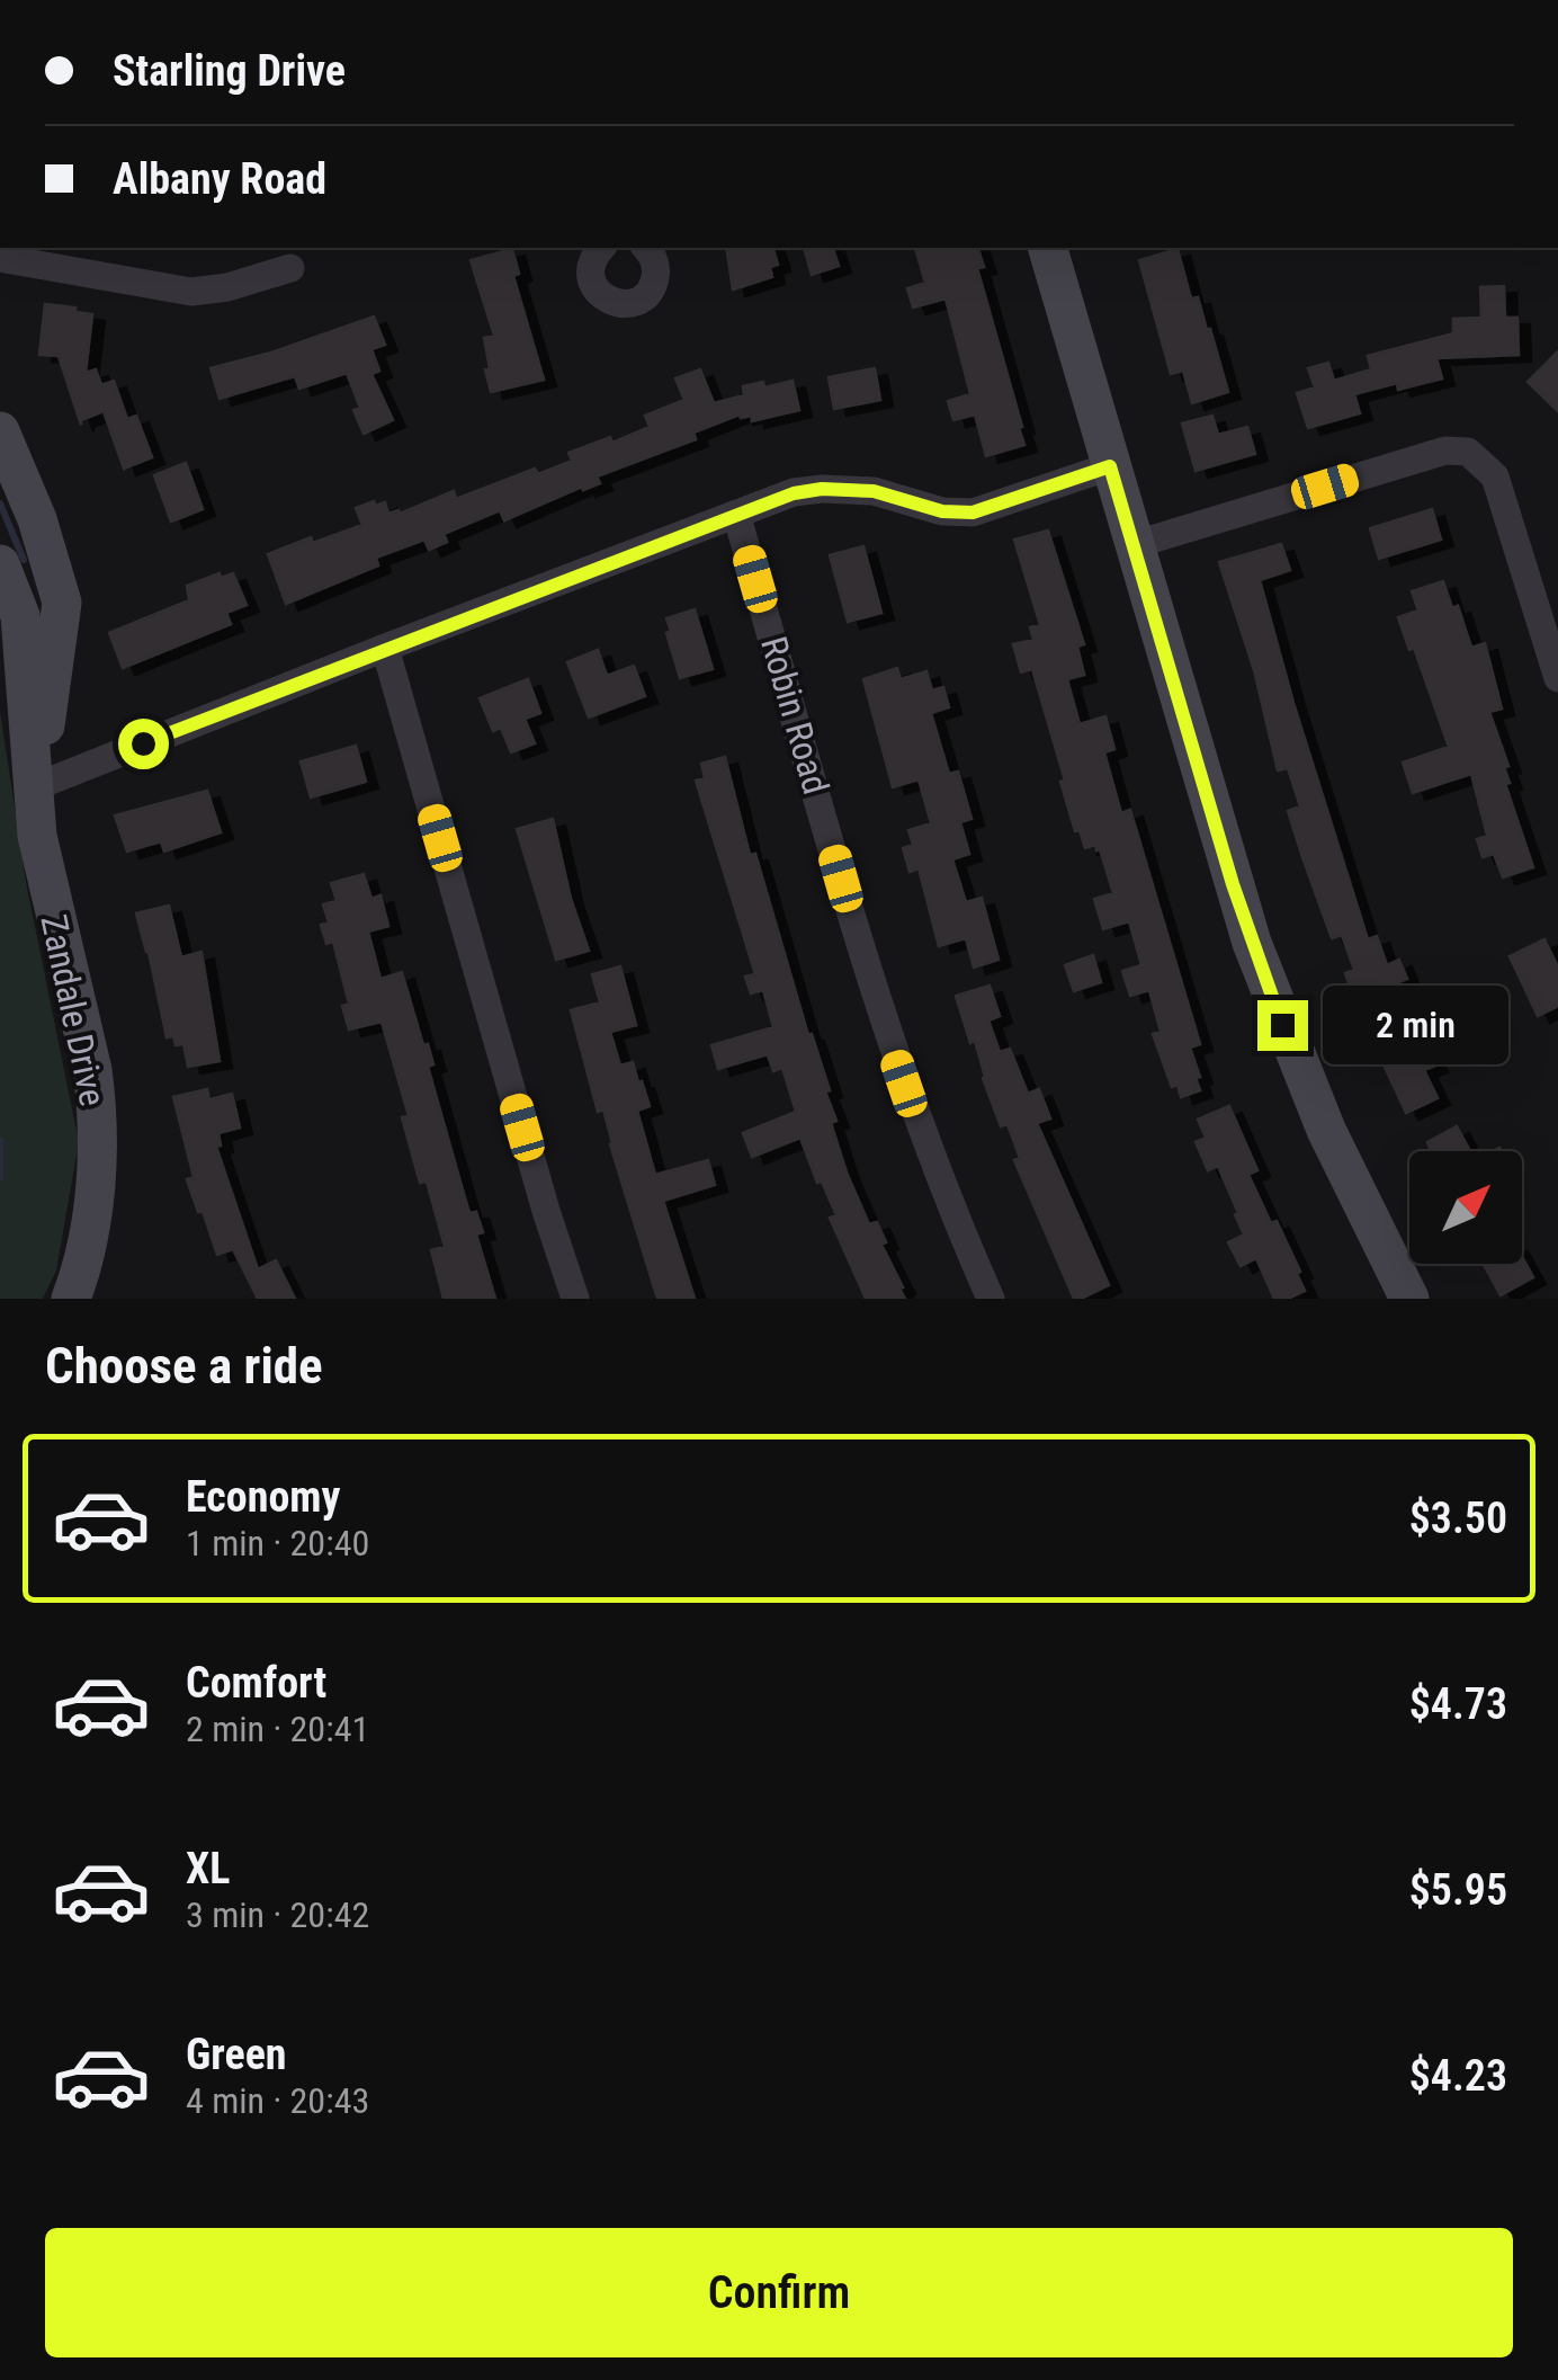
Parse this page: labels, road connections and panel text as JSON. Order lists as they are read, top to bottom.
{
  "streets": {
    "street": ["Robin Road", "Zandale Drive"]
  },
  "north": "top right",
  "page": {
    "banner": ["Starling Drive", "Albany Road"],
    "bubble": "2 min",
    "heading": "Choose a ride",
    "list": [
      {
        "name": "Economy",
        "note": "1 min · 20:40",
        "value": "$3.50"
      },
      {
        "name": "Comfort",
        "note": "2 min · 20:41",
        "value": "$4.73"
      },
      {
        "name": "XL",
        "note": "3 min · 20:42",
        "value": "$5.95"
      },
      {
        "name": "Green",
        "note": "4 min · 20:43",
        "value": "$4.23"
      }
    ],
    "buttons": "Confirm"
  }
}
